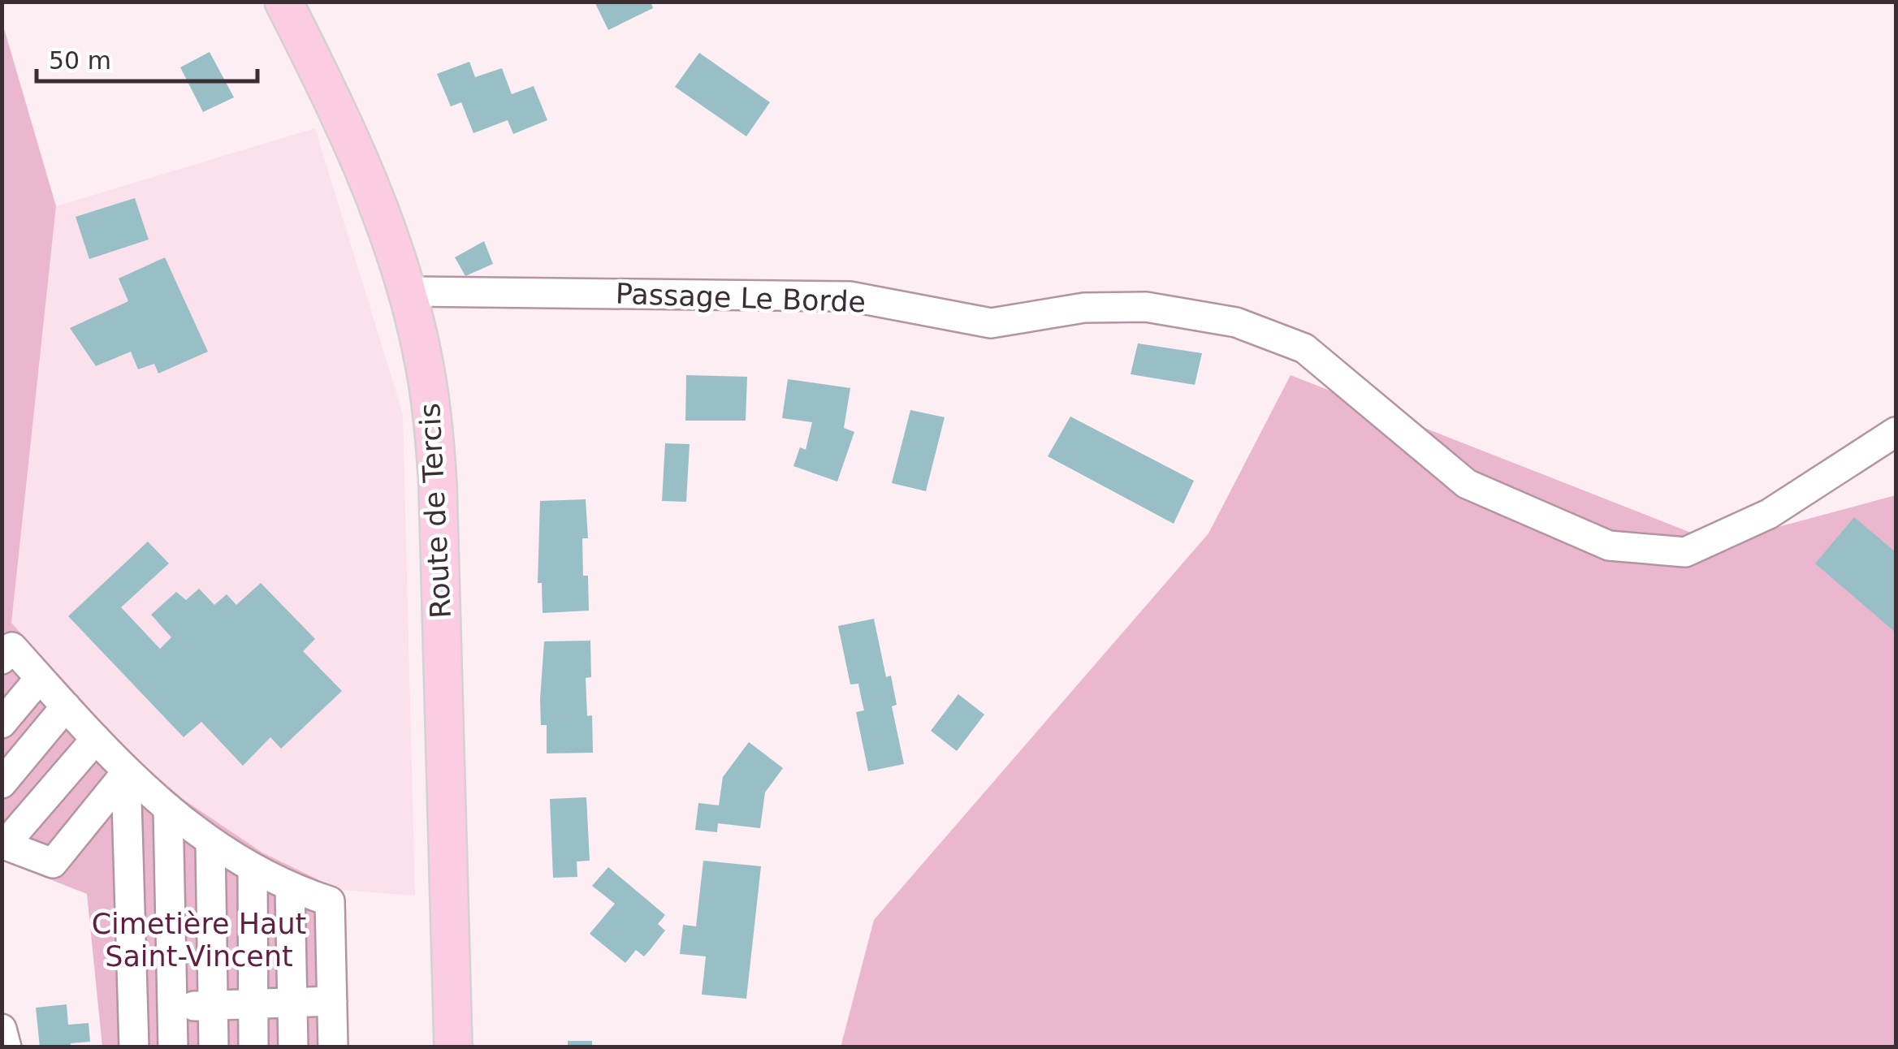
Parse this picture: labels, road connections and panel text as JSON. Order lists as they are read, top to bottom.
{
  "streets": {
    "main road": ["Route de Tercis"],
    "street": ["Passage Le Borde"]
  },
  "crossings": [
    ["Passage Le Borde", "Route de Tercis"]
  ],
  "parks": ["Cimetière Haut Saint-Vincent"],
  "scale_bar": "50 m"
}
